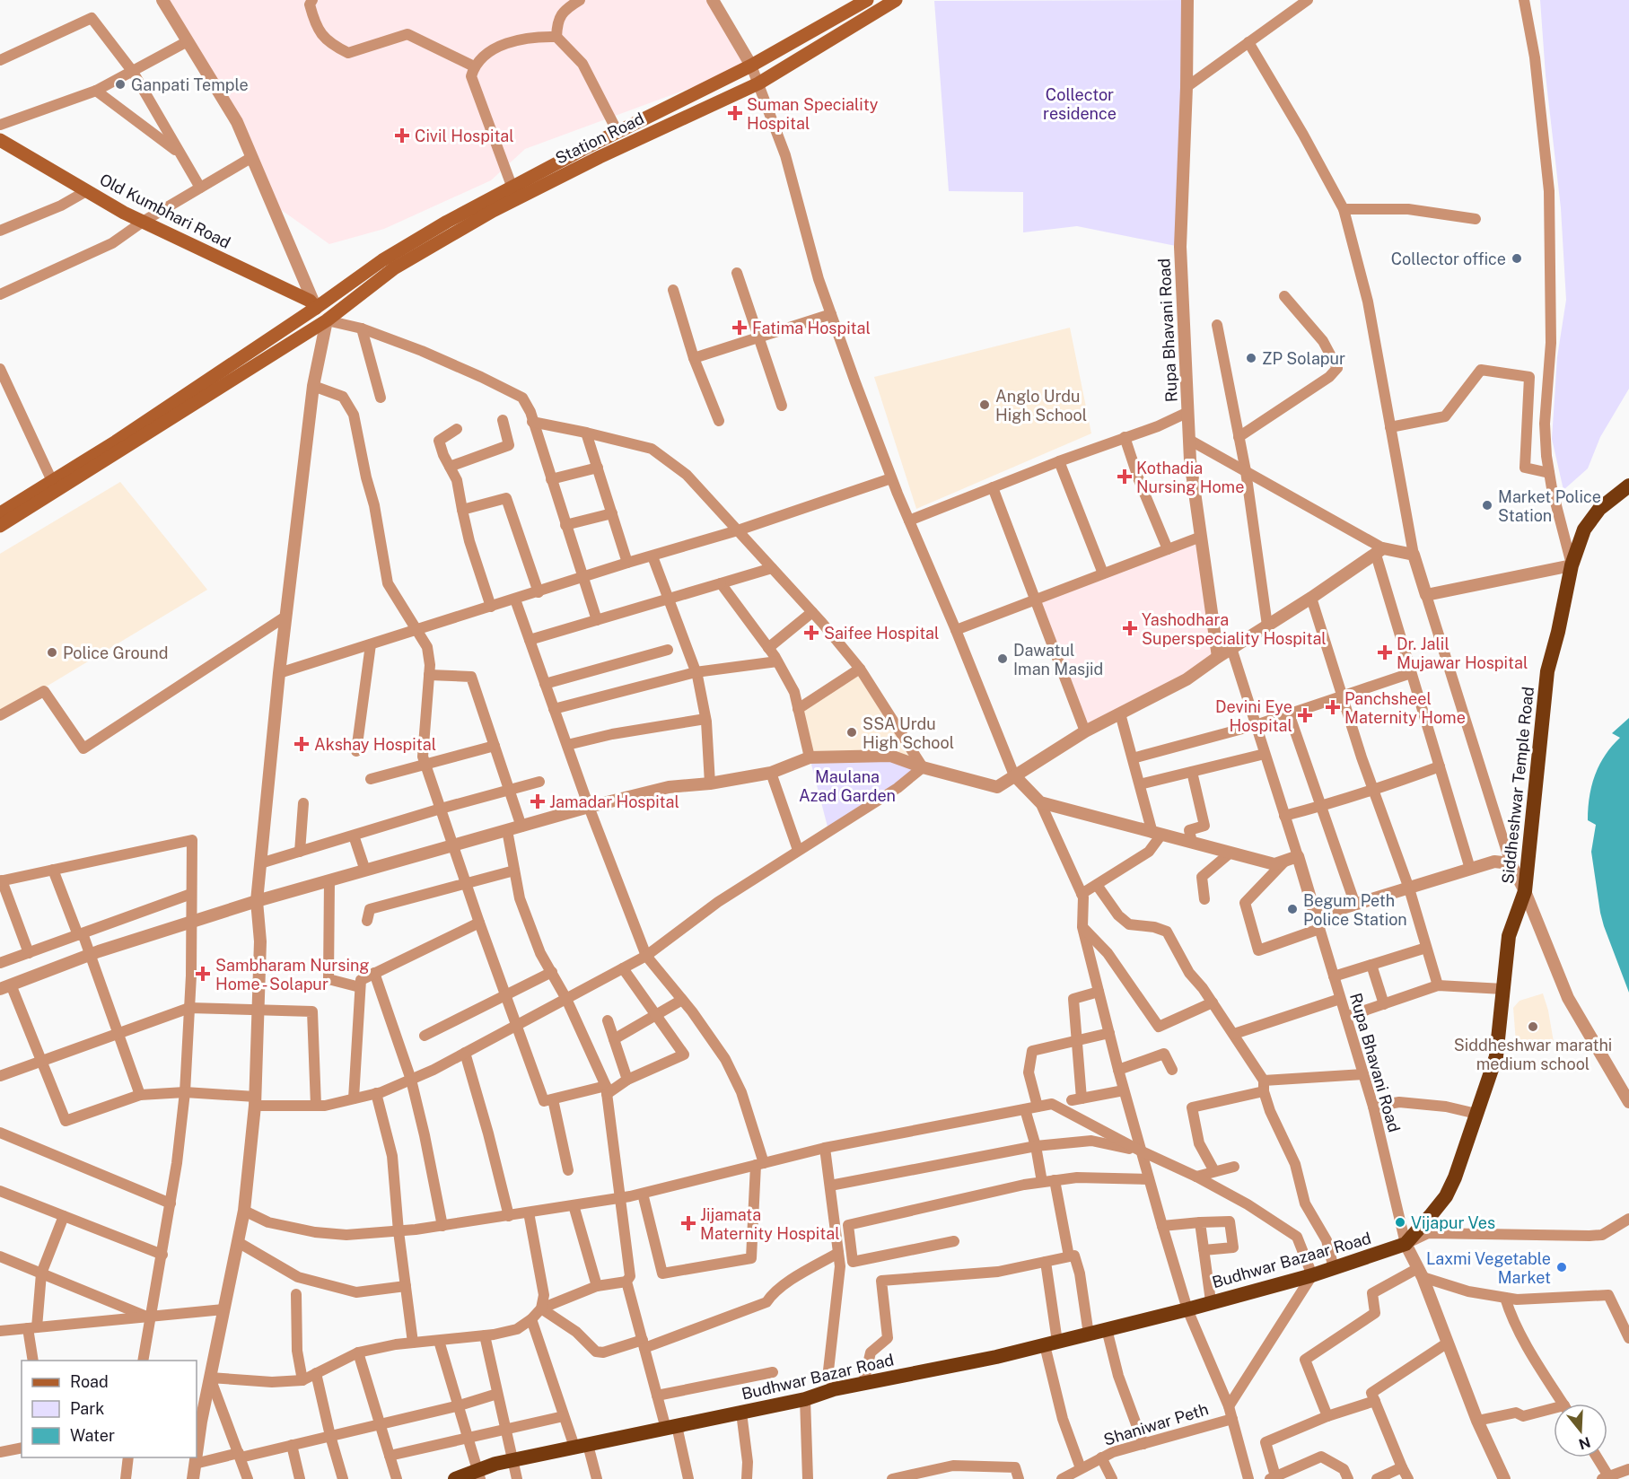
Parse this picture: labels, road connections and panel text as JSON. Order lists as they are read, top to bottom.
{
  "streets": {
    "highway": ["Siddheshwar Temple Road", "Budhwar Bazaar Road", "Budhwar Bazar Road"],
    "main road": ["Station Road", "Old Kumbhari Road"],
    "street": ["Rupa Bhavani Road", "Shaniwar Peth"]
  },
  "crossings": [
    ["Rupa Bhavani Road", "Siddheshwar Temple Road"],
    ["Rupa Bhavani Road", "Budhwar Bazaar Road"],
    ["Siddheshwar Temple Road", "Budhwar Bazaar Road"],
    ["Budhwar Bazaar Road", "Budhwar Bazar Road"]
  ],
  "parks": ["Collector residence", "Maulana Azad Garden"],
  "places": {
    "other": [
      "Ganpati Temple",
      "Collector office",
      "ZP Solapur",
      "Anglo Urdu High School",
      "Market Police Station",
      "Police Ground",
      "Dawatul Iman Masjid",
      "SSA Urdu High School",
      "Begum Peth Police Station",
      "Siddheshwar marathi medium school",
      "Vijapur Ves",
      "Laxmi Vegetable Market"
    ],
    "health": [
      "Suman Speciality Hospital",
      "Civil Hospital",
      "Fatima Hospital",
      "Kothadia Nursing Home",
      "Yashodhara Superspeciality Hospital",
      "Saifee Hospital",
      "Dr. Jalil Mujawar Hospital",
      "Panchsheel Maternity Home",
      "Devini Eye Hospital",
      "Akshay Hospital",
      "Jamadar Hospital",
      "Sambharam Nursing Home - Solapur",
      "Jijamata Maternity Hospital"
    ]
  },
  "legend": ["Road", "Park", "Water"],
  "north": "bottom"
}
